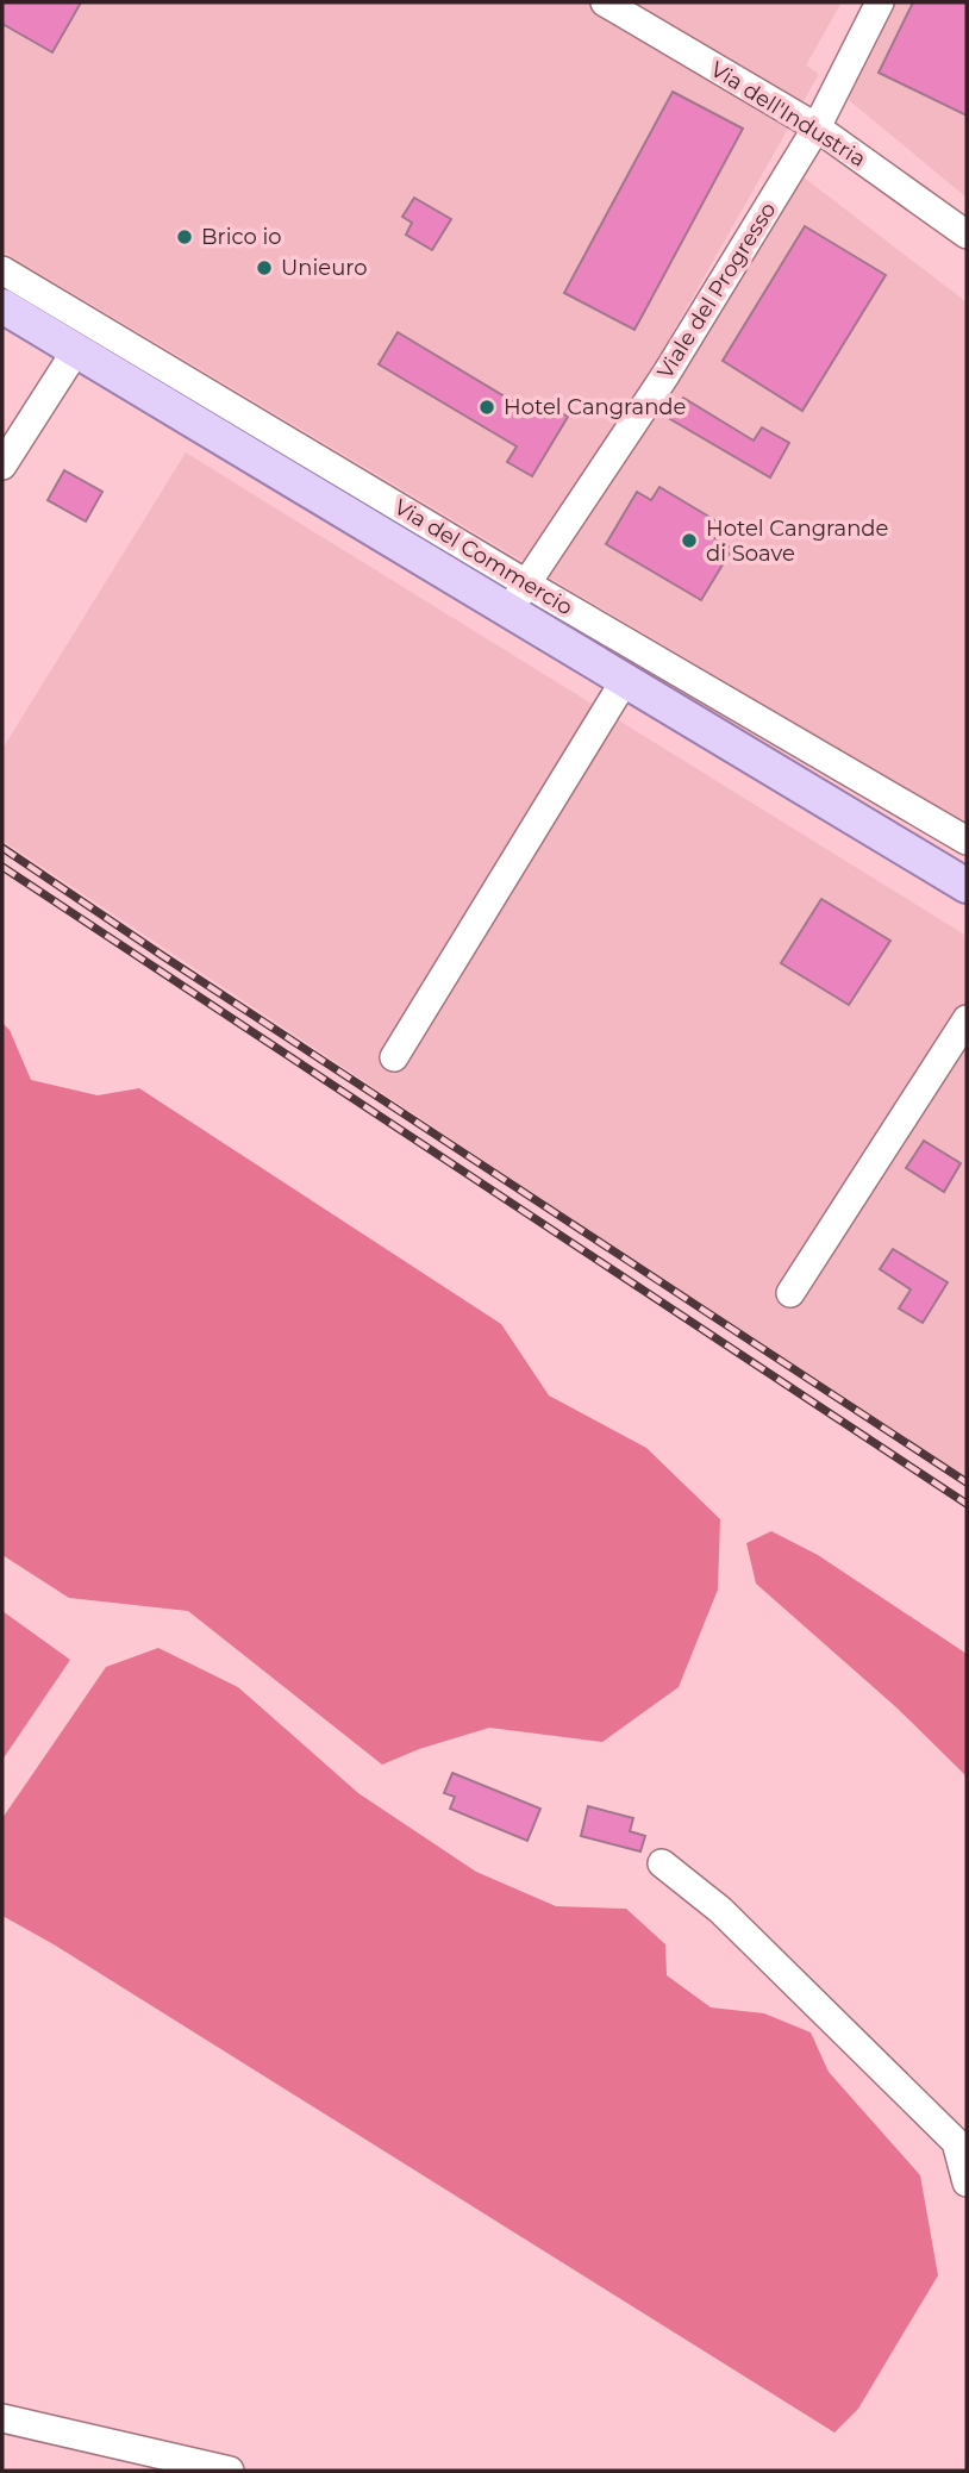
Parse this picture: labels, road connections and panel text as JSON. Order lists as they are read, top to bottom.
{
  "streets": {
    "street": ["Via dell'Industria", "Viale del Progresso", "Via del Commercio"]
  },
  "crossings": [
    ["Via dell'Industria", "Viale del Progresso"],
    ["Viale del Progresso", "Via del Commercio"]
  ],
  "places": [
    "Brico io",
    "Unieuro",
    "Hotel Cangrande",
    "Hotel Cangrande di Soave"
  ]
}
